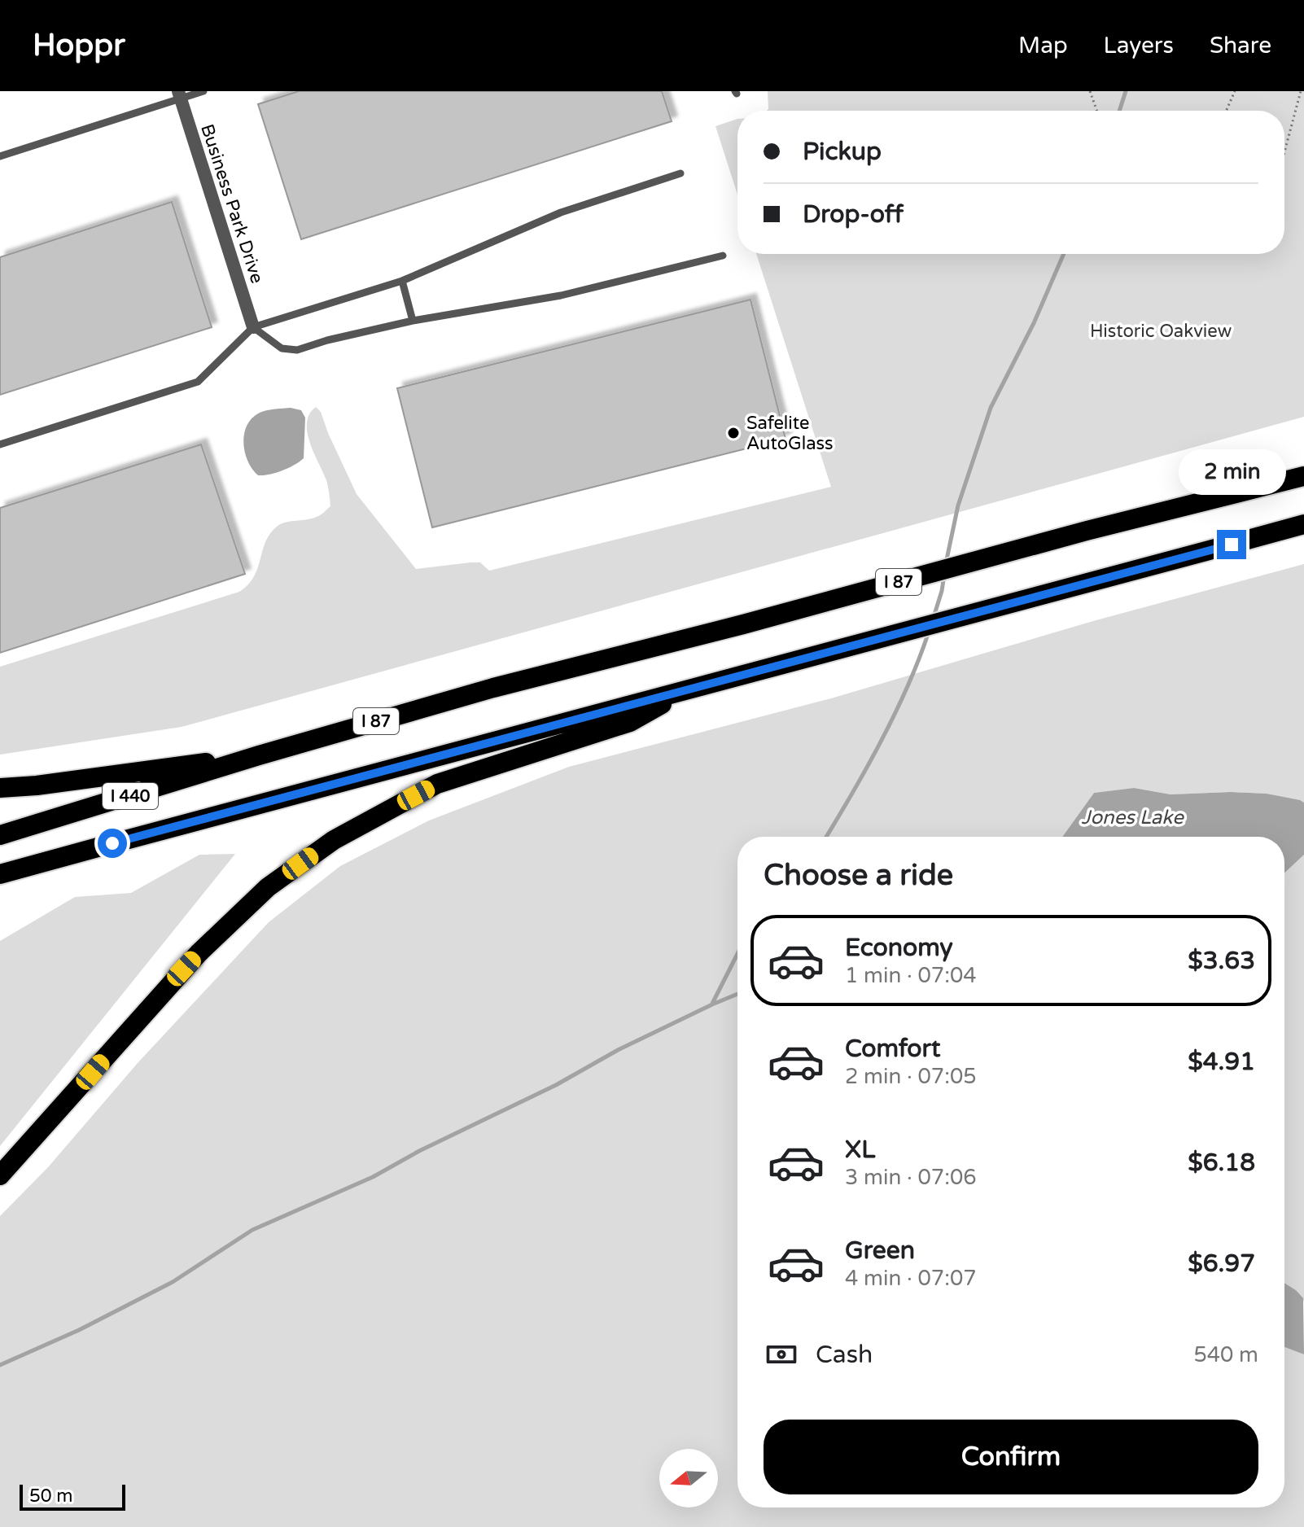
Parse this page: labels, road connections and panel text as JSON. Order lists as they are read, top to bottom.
{
  "streets": {
    "highway": ["I 87", "I 440"],
    "street": ["Business Park Drive"]
  },
  "crossings": [
    ["I 87", "I 440"]
  ],
  "water": ["Jones Lake"],
  "parks": ["Historic Oakview"],
  "places": ["Safelite AutoGlass"],
  "scale_bar": "50 m",
  "north": "left",
  "page": {
    "header": "Hoppr",
    "nav": ["Map", "Layers", "Share"],
    "banner": ["Pickup", "Drop-off"],
    "bubble": "2 min",
    "heading": "Choose a ride",
    "list": [
      {
        "name": "Economy",
        "note": "1 min · 07:04",
        "value": "$3.63"
      },
      {
        "name": "Comfort",
        "note": "2 min · 07:05",
        "value": "$4.91"
      },
      {
        "name": "XL",
        "note": "3 min · 07:06",
        "value": "$6.18"
      },
      {
        "name": "Green",
        "note": "4 min · 07:07",
        "value": "$6.97"
      }
    ],
    "pay": ["Cash", "540 m"],
    "buttons": "Confirm",
    "scale": "50 m"
  }
}
